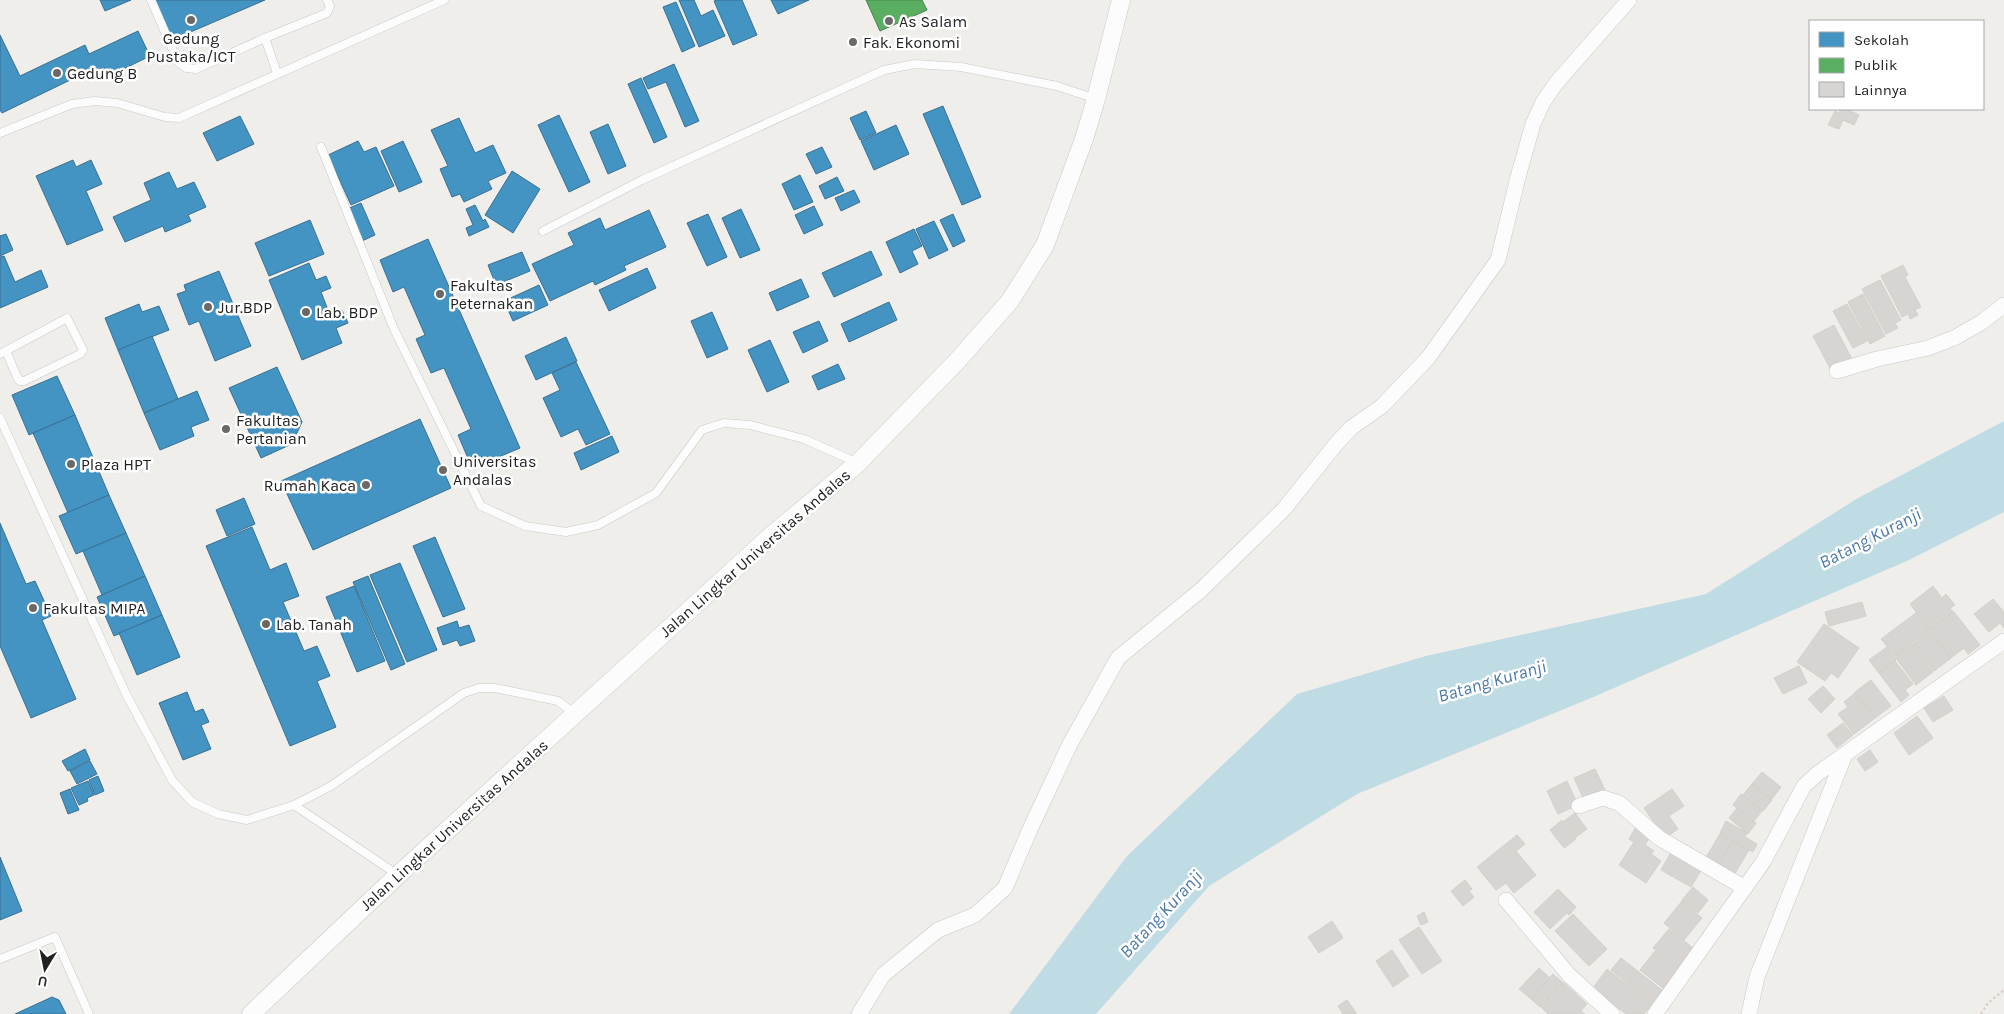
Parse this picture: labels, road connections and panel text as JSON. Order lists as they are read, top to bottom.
{
  "streets": {
    "street": ["Jalan Lingkar Universitas Andalas"]
  },
  "water": ["Batang Kuranji"],
  "places": [
    "Gedung Pustaka/ICT",
    "As Salam",
    "Fak. Ekonomi",
    "Gedung B",
    "Fakultas Peternakan",
    "Jur.BDP",
    "Lab. BDP",
    "Fakultas Pertanian",
    "Plaza HPT",
    "Universitas Andalas",
    "Rumah Kaca",
    "Fakultas MIPA",
    "Lab. Tanah"
  ],
  "legend": ["Sekolah", "Publik", "Lainnya"],
  "north": "bottom"
}
